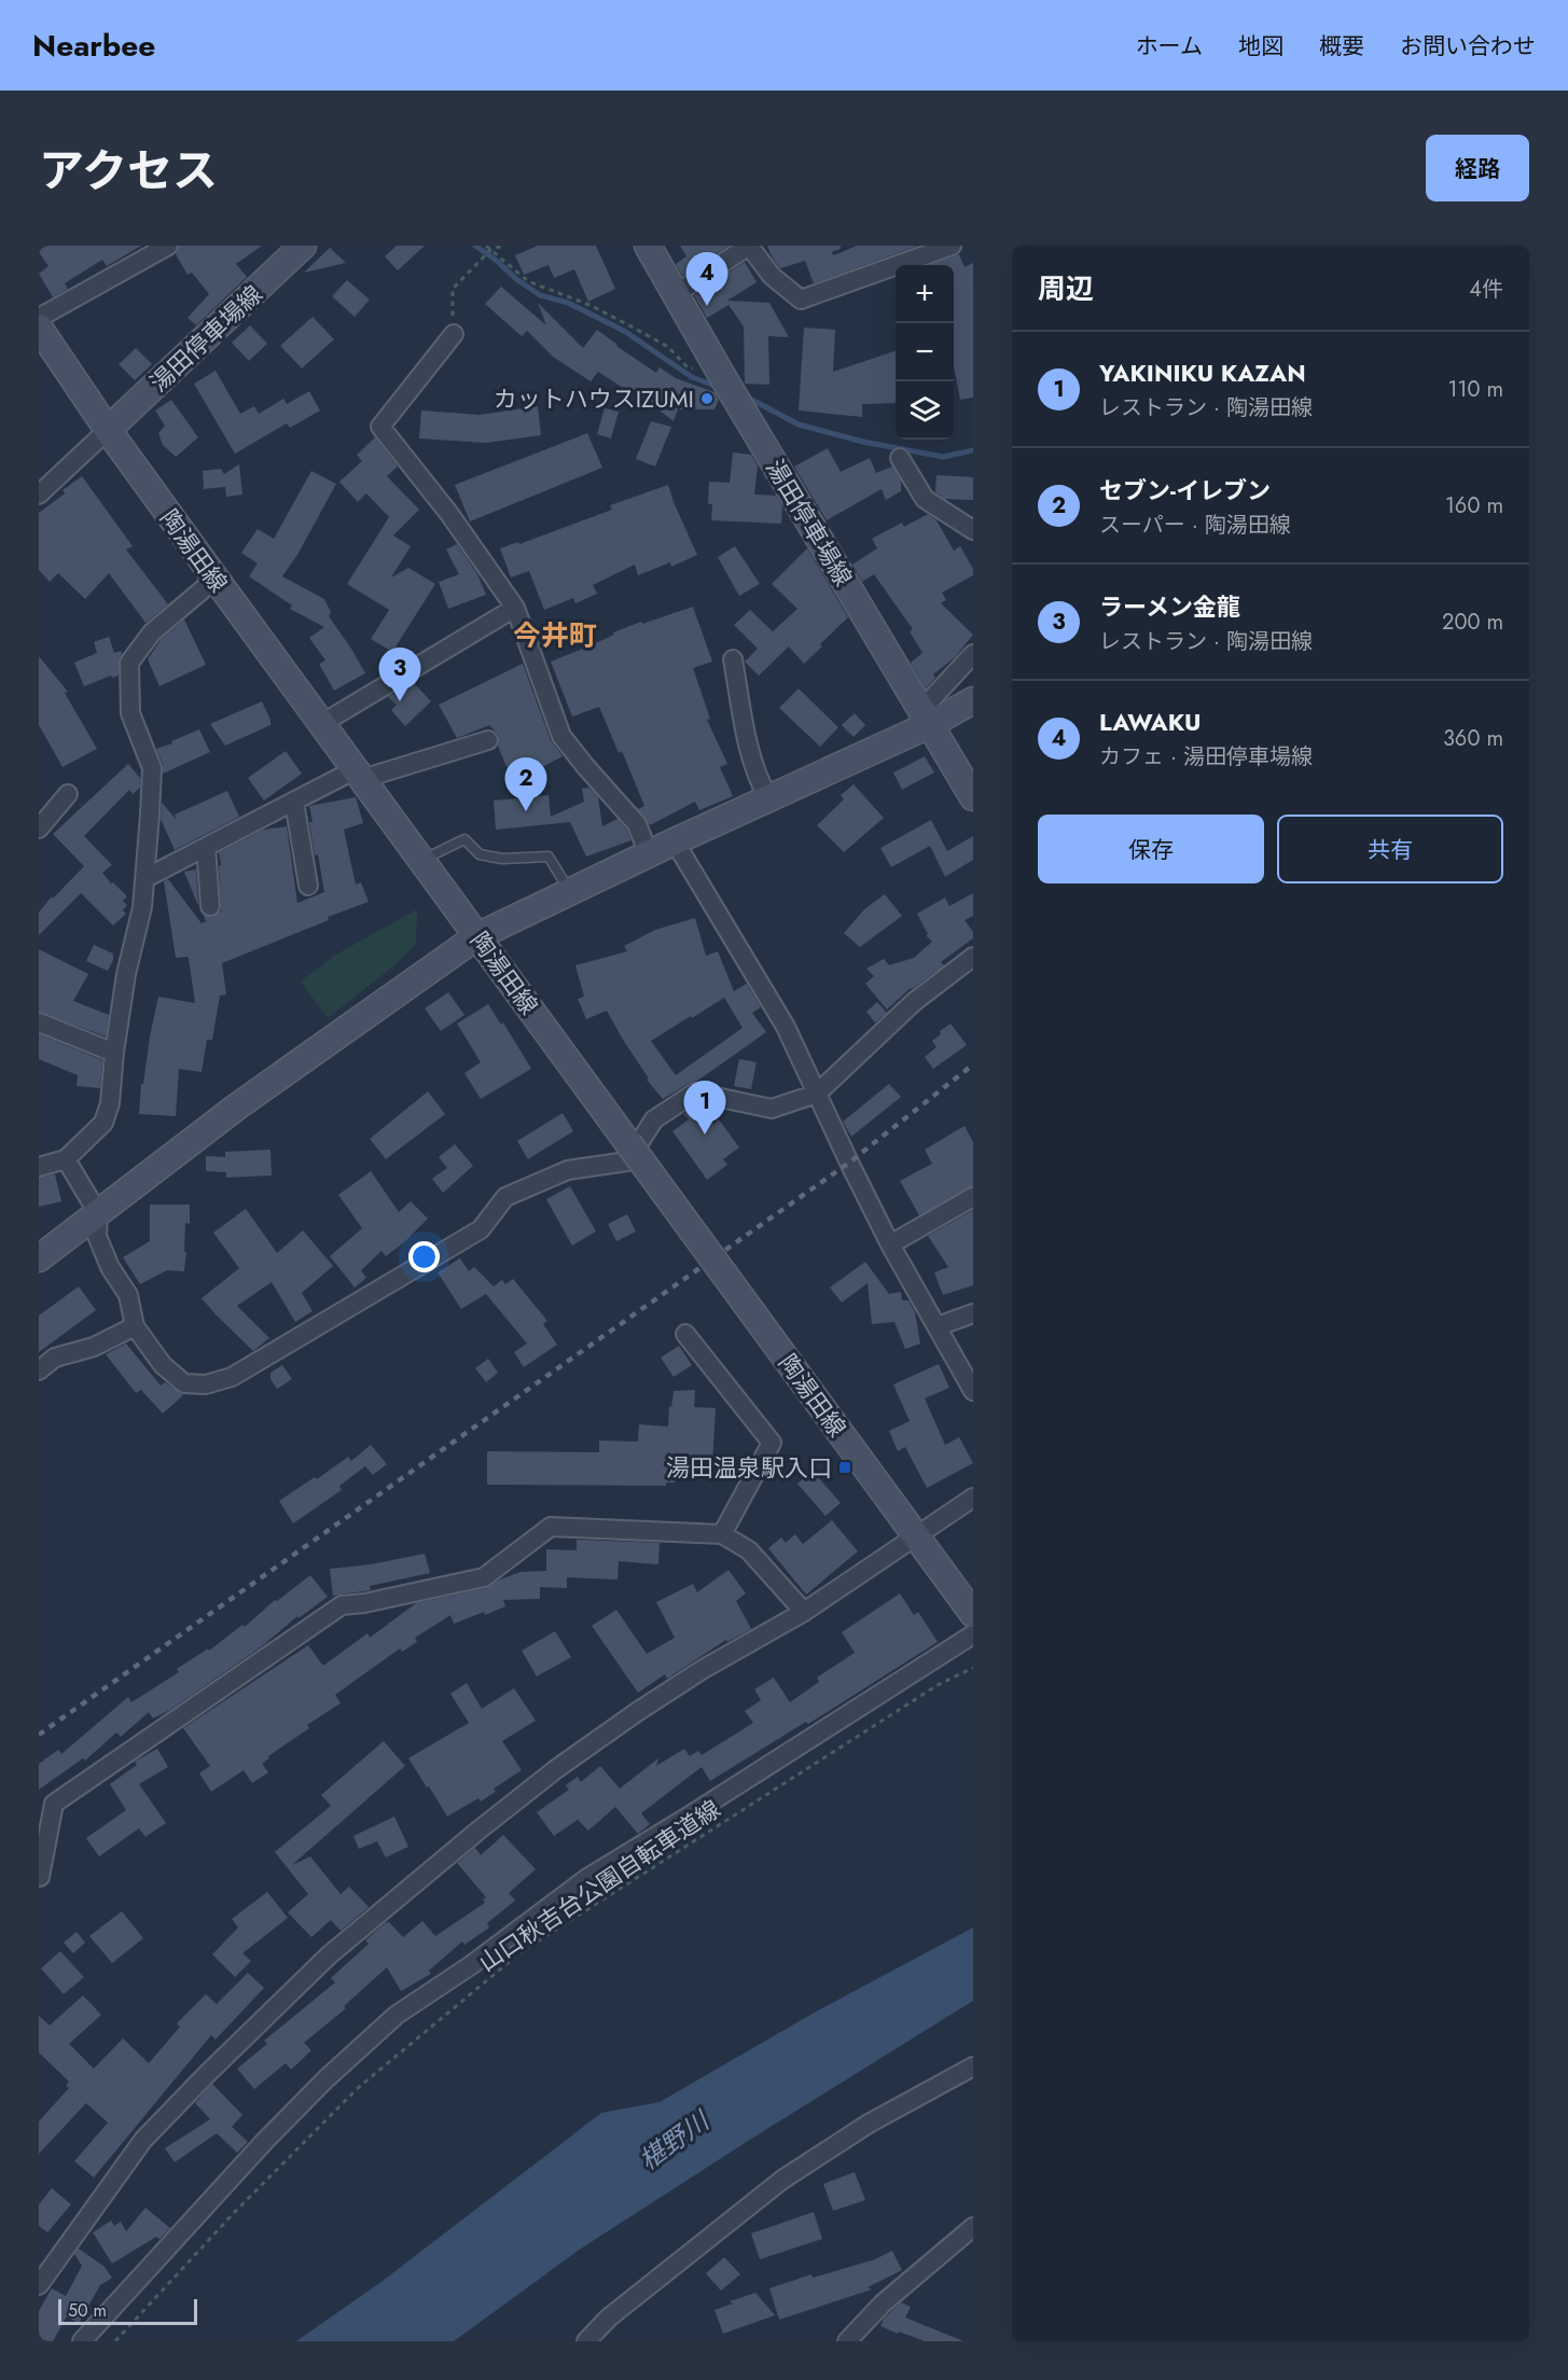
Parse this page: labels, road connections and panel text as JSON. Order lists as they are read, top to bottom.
{
  "streets": {
    "main road": ["湯田停車場線", "陶湯田線"],
    "path": ["山口秋吉台公園自転車道線"]
  },
  "crossings": [
    ["湯田停車場線", "陶湯田線"]
  ],
  "districts": ["今井町"],
  "water": ["椹野川"],
  "places": {
    "other": ["カットハウスIZUMI"],
    "transit": ["湯田温泉駅入口"]
  },
  "scale_bar": "50 m",
  "page": {
    "header": "Nearbee",
    "nav": [
      "ホーム",
      "地図",
      "概要",
      "お問い合わせ"
    ],
    "title": "アクセス",
    "buttons": [
      "経路",
      ["保存", "共有"]
    ],
    "heading": ["周辺", "4件"],
    "pins": [
      "4",
      "3",
      "2",
      "1"
    ],
    "map_buttons": ["+", "−"],
    "list": [
      {
        "mark": "1",
        "name": "YAKINIKU KAZAN",
        "note": "レストラン · 陶湯田線",
        "value": "110 m"
      },
      {
        "mark": "2",
        "name": "セブン-イレブン",
        "note": "スーパー · 陶湯田線",
        "value": "160 m"
      },
      {
        "mark": "3",
        "name": "ラーメン金龍",
        "note": "レストラン · 陶湯田線",
        "value": "200 m"
      },
      {
        "mark": "4",
        "name": "LAWAKU",
        "note": "カフェ · 湯田停車場線",
        "value": "360 m"
      }
    ],
    "scale": "50 m"
  }
}
